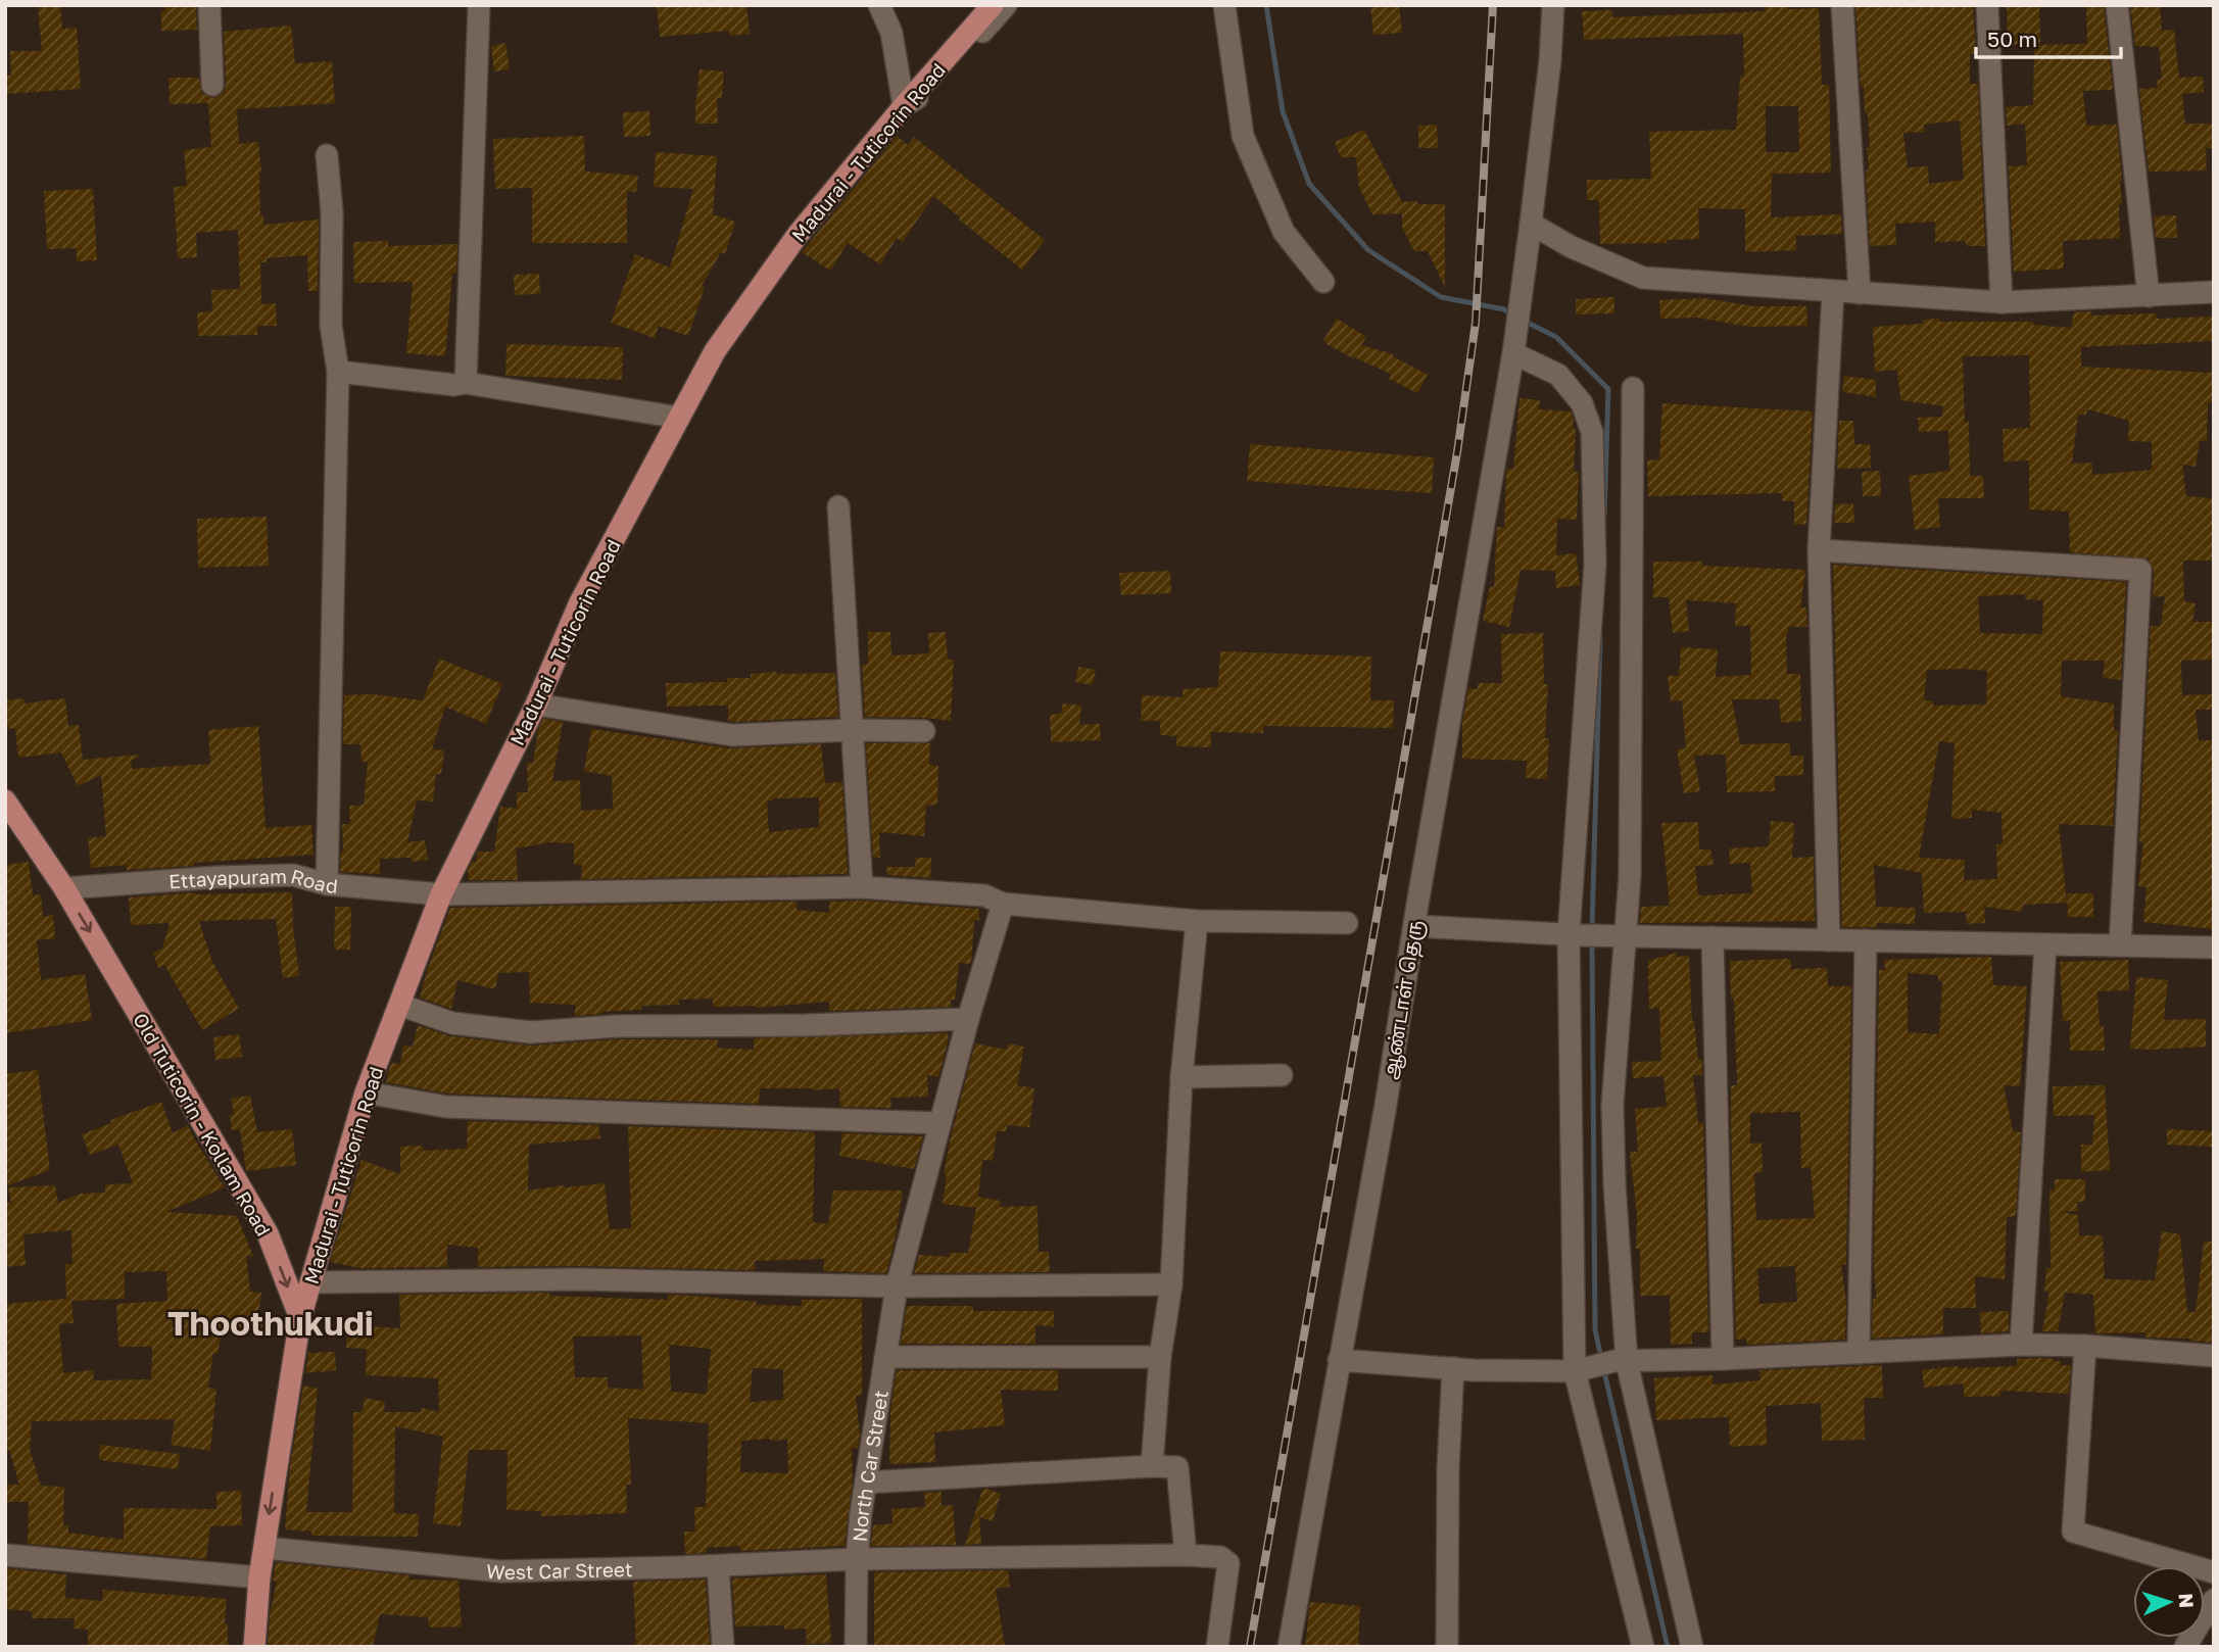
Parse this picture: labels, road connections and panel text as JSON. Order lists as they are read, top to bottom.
{
  "streets": {
    "main road": ["Madurai - Tuticorin Road", "Old Tuticorin - Kollam Road"],
    "street": [
      "Ettayapuram Road",
      "ஆண்டாள் தெரு",
      "North Car Street",
      "West Car Street"
    ]
  },
  "crossings": [
    ["Madurai - Tuticorin Road", "Ettayapuram Road"],
    ["Madurai - Tuticorin Road", "Old Tuticorin - Kollam Road"],
    ["Ettayapuram Road", "Old Tuticorin - Kollam Road"],
    ["Ettayapuram Road", "North Car Street"],
    ["Old Tuticorin - Kollam Road", "West Car Street"],
    ["North Car Street", "West Car Street"]
  ],
  "one_way": ["Old Tuticorin - Kollam Road"],
  "districts": ["Thoothukudi"],
  "scale_bar": "50 m",
  "north": "right"
}
